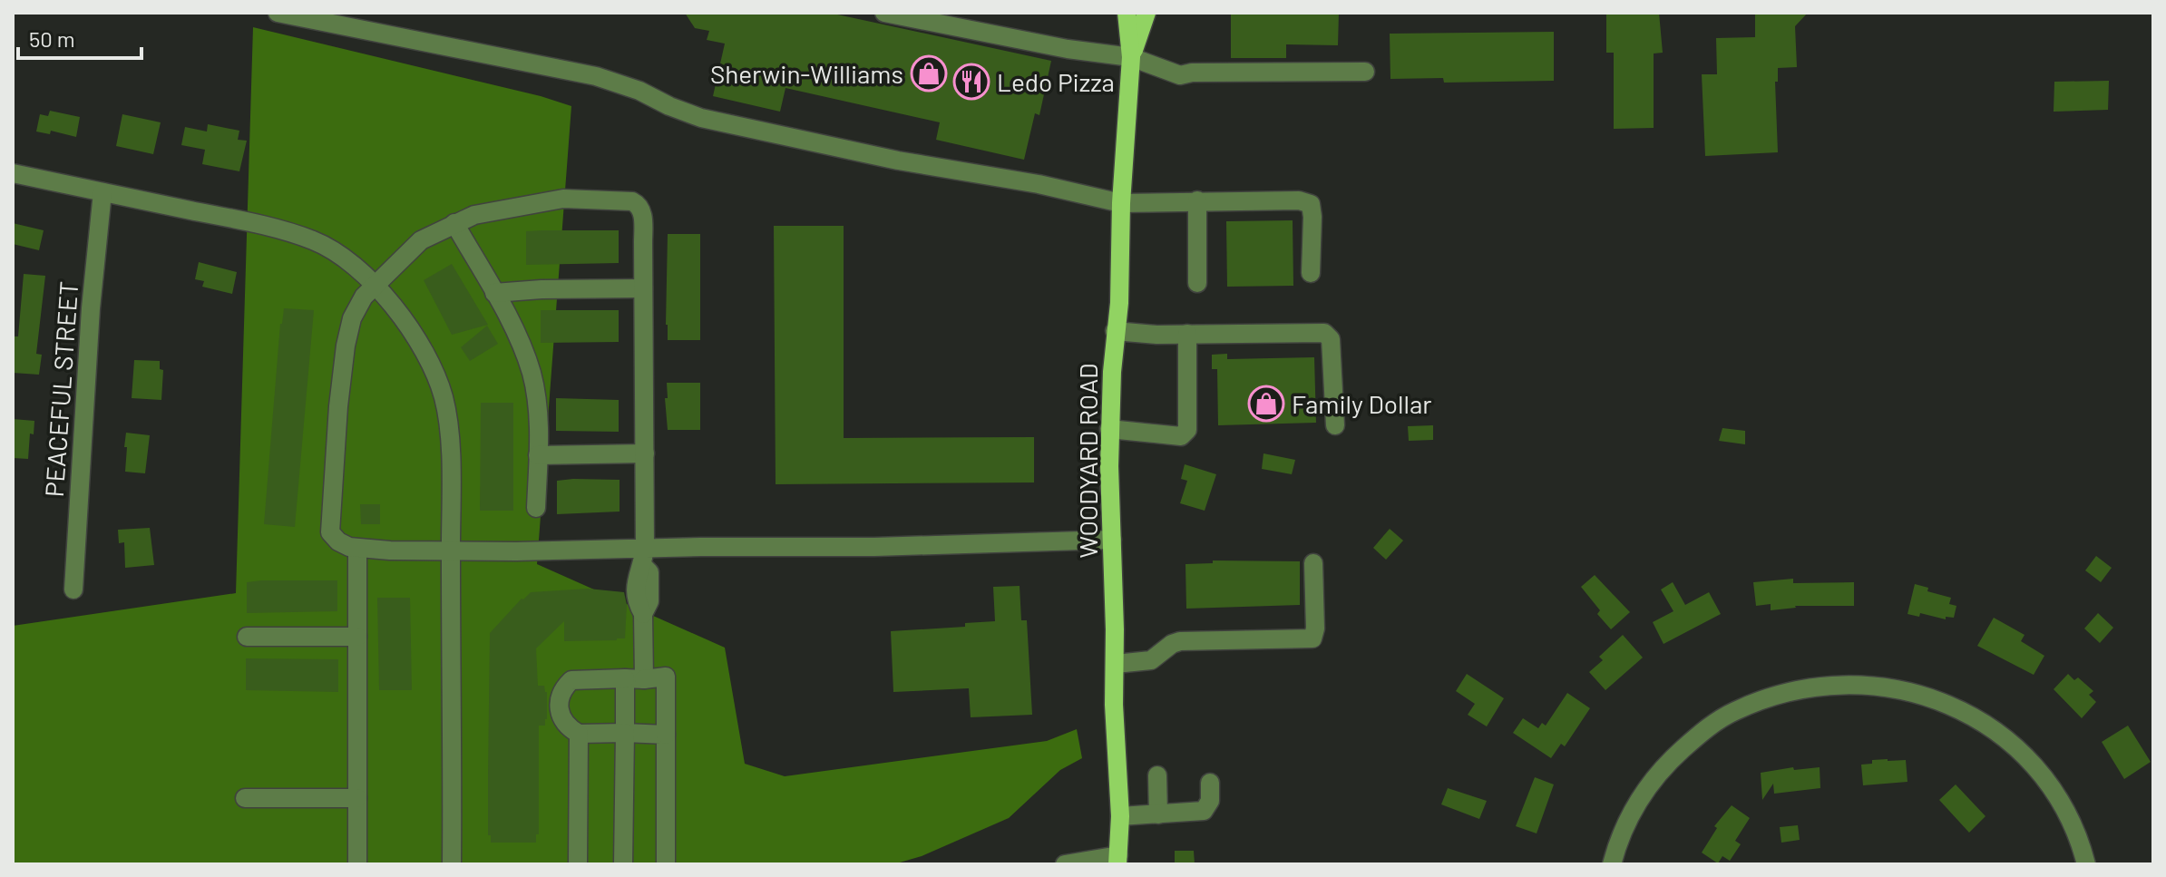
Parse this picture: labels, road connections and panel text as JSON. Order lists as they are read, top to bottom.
{
  "streets": {
    "main road": ["WOODYARD ROAD"],
    "street": ["PEACEFUL STREET"]
  },
  "places": {
    "shop": ["Sherwin-Williams", "Family Dollar"],
    "restaurant": ["Ledo Pizza"]
  },
  "scale_bar": "50 m"
}
